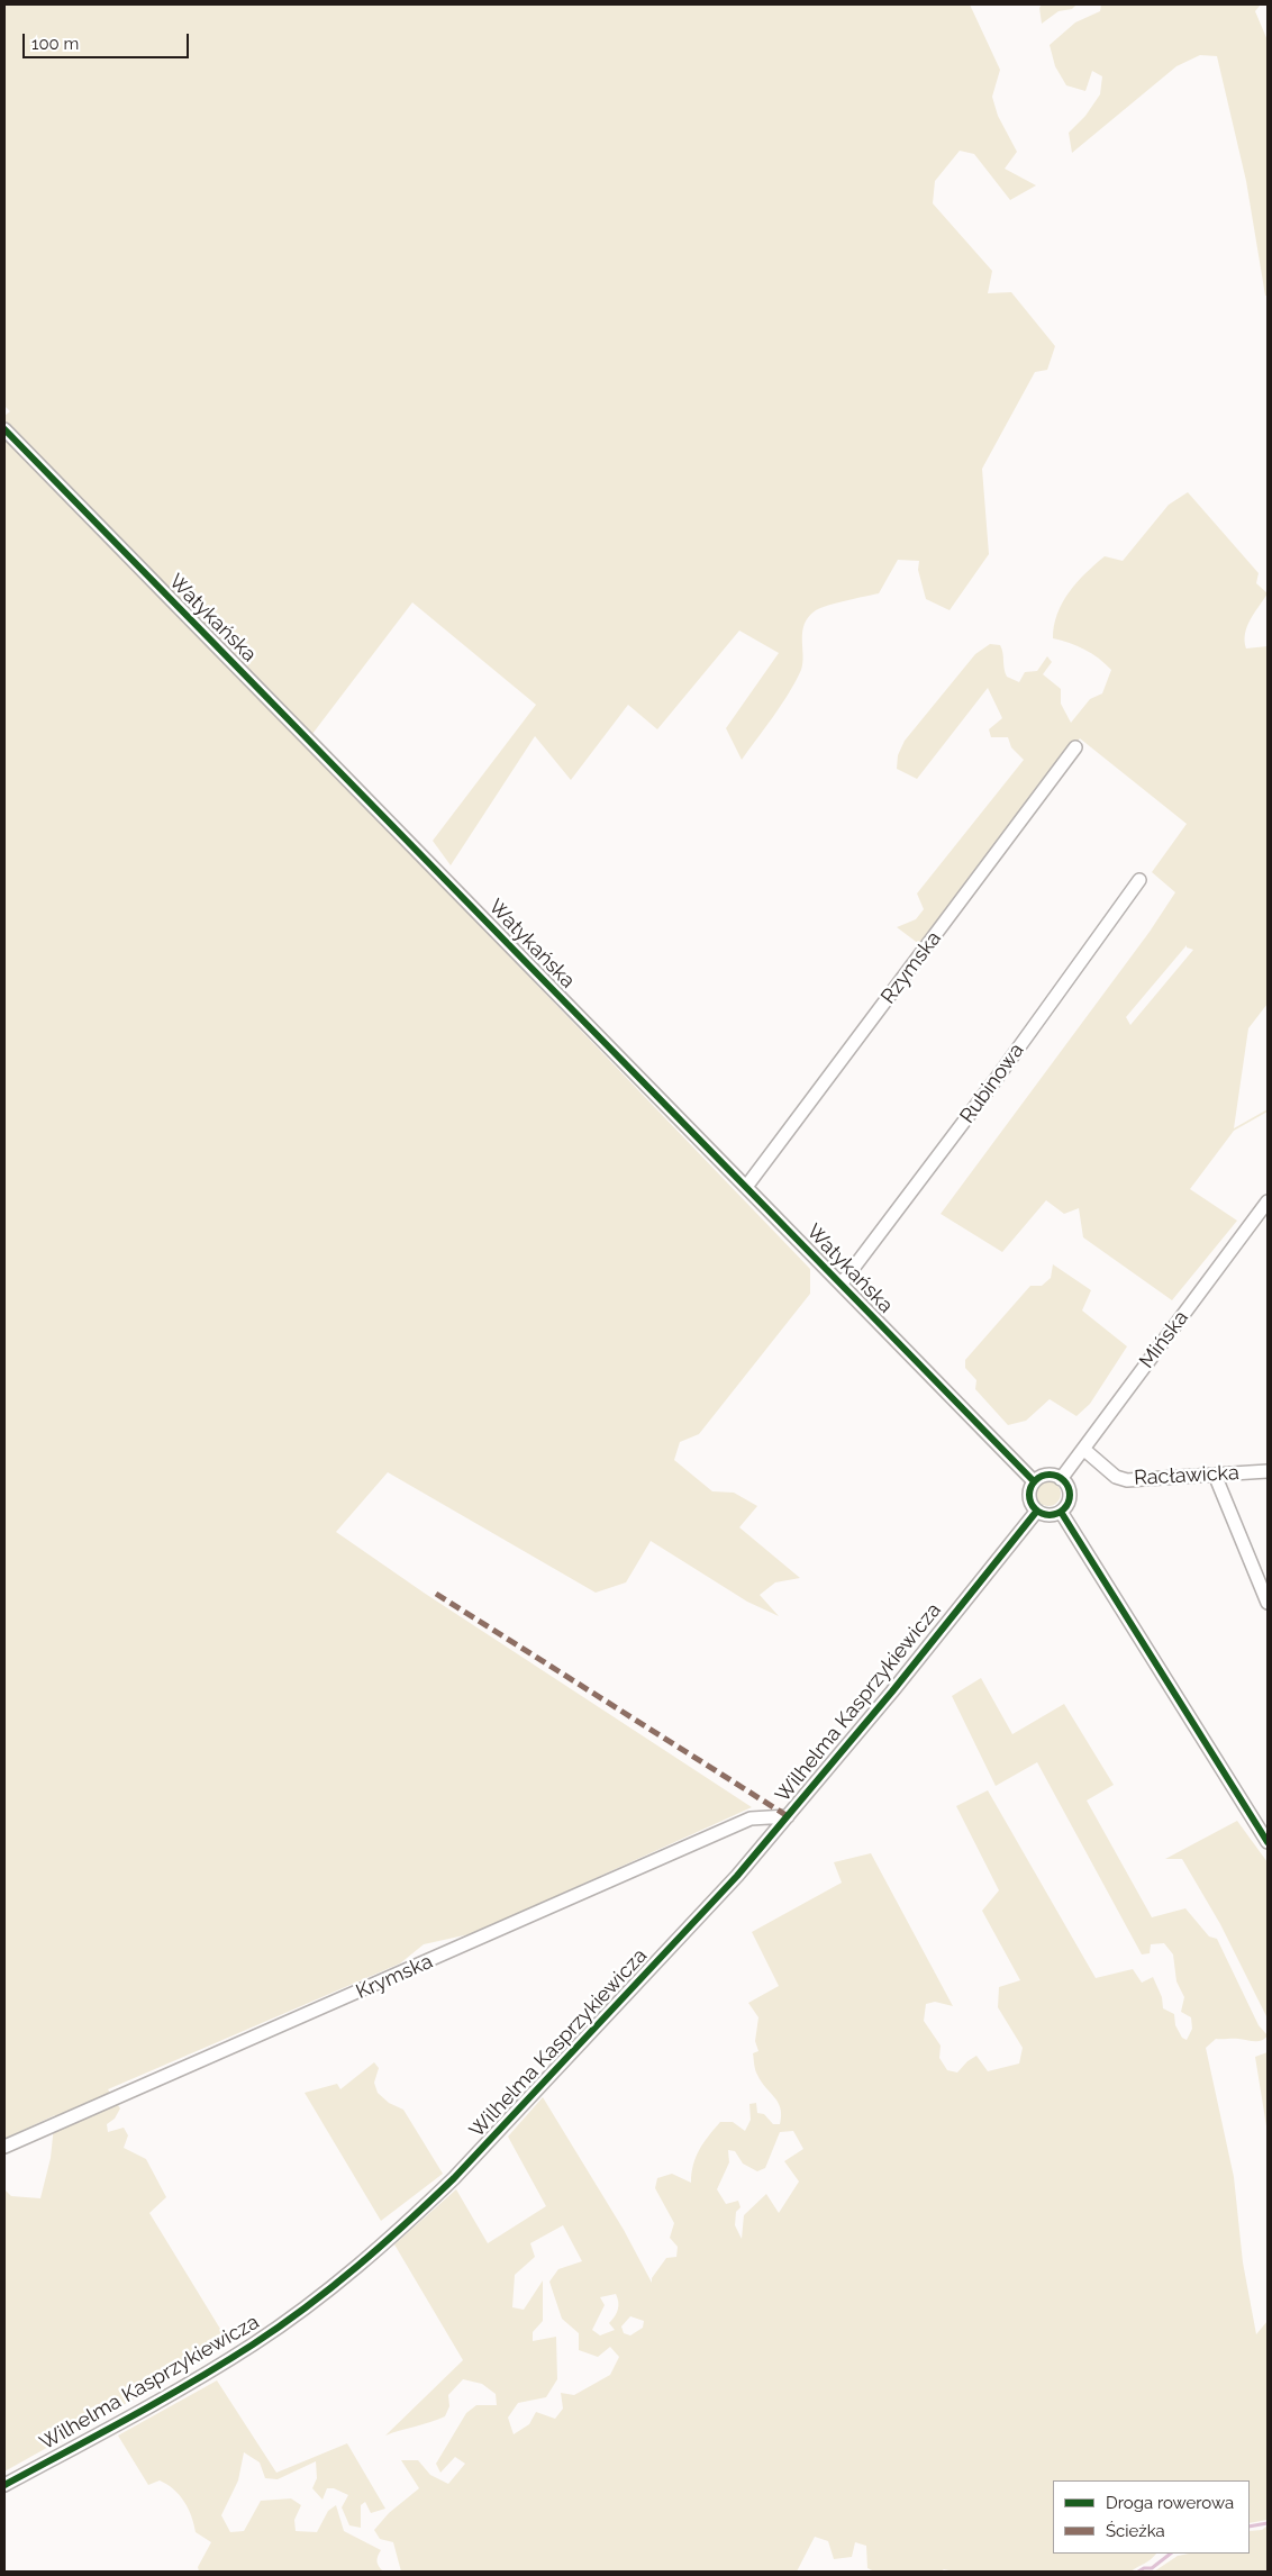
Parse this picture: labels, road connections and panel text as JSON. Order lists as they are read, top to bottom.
{
  "streets": {
    "street": [
      "Watykańska",
      "Rzymska",
      "Rubinowa",
      "Mińska",
      "Racławicka",
      "Wilhelma Kasprzykiewicza",
      "Krymska"
    ]
  },
  "crossings": [
    ["Watykańska", "Rzymska"],
    ["Watykańska", "Rubinowa"],
    ["Watykańska", "Mińska"],
    ["Watykańska", "Wilhelma Kasprzykiewicza"],
    ["Mińska", "Racławicka"],
    ["Mińska", "Wilhelma Kasprzykiewicza"],
    ["Wilhelma Kasprzykiewicza", "Krymska"]
  ],
  "legend": ["Droga rowerowa", "Ścieżka"],
  "scale_bar": "100 m"
}
